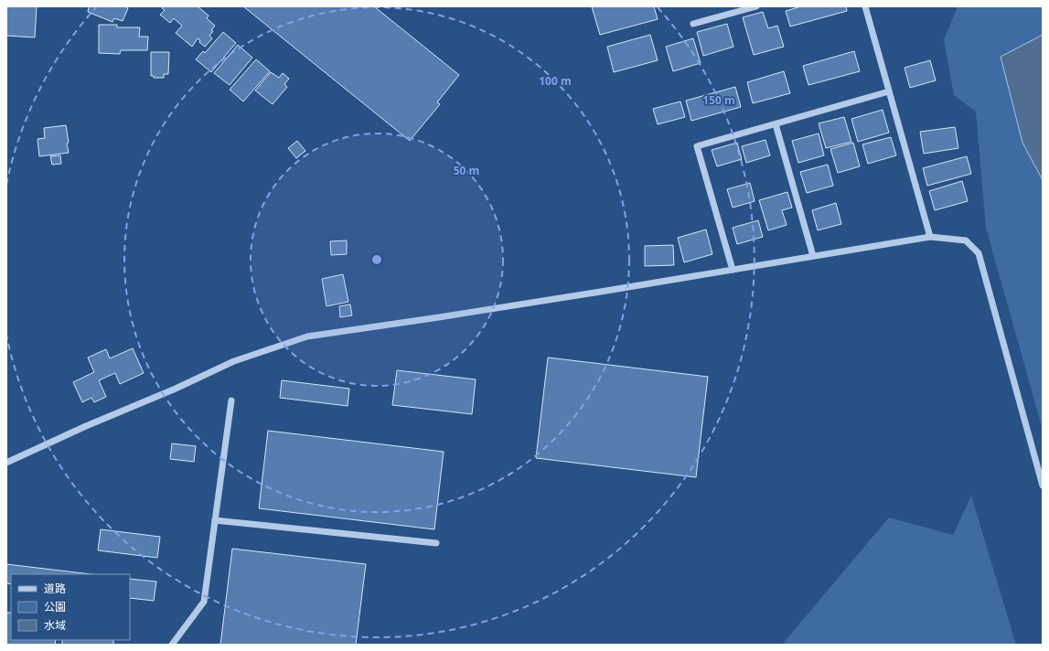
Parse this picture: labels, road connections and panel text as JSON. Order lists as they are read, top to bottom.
{
  "legend": ["道路", "公園", "水域"],
  "rings": ["100 m", "150 m", "50 m"]
}
